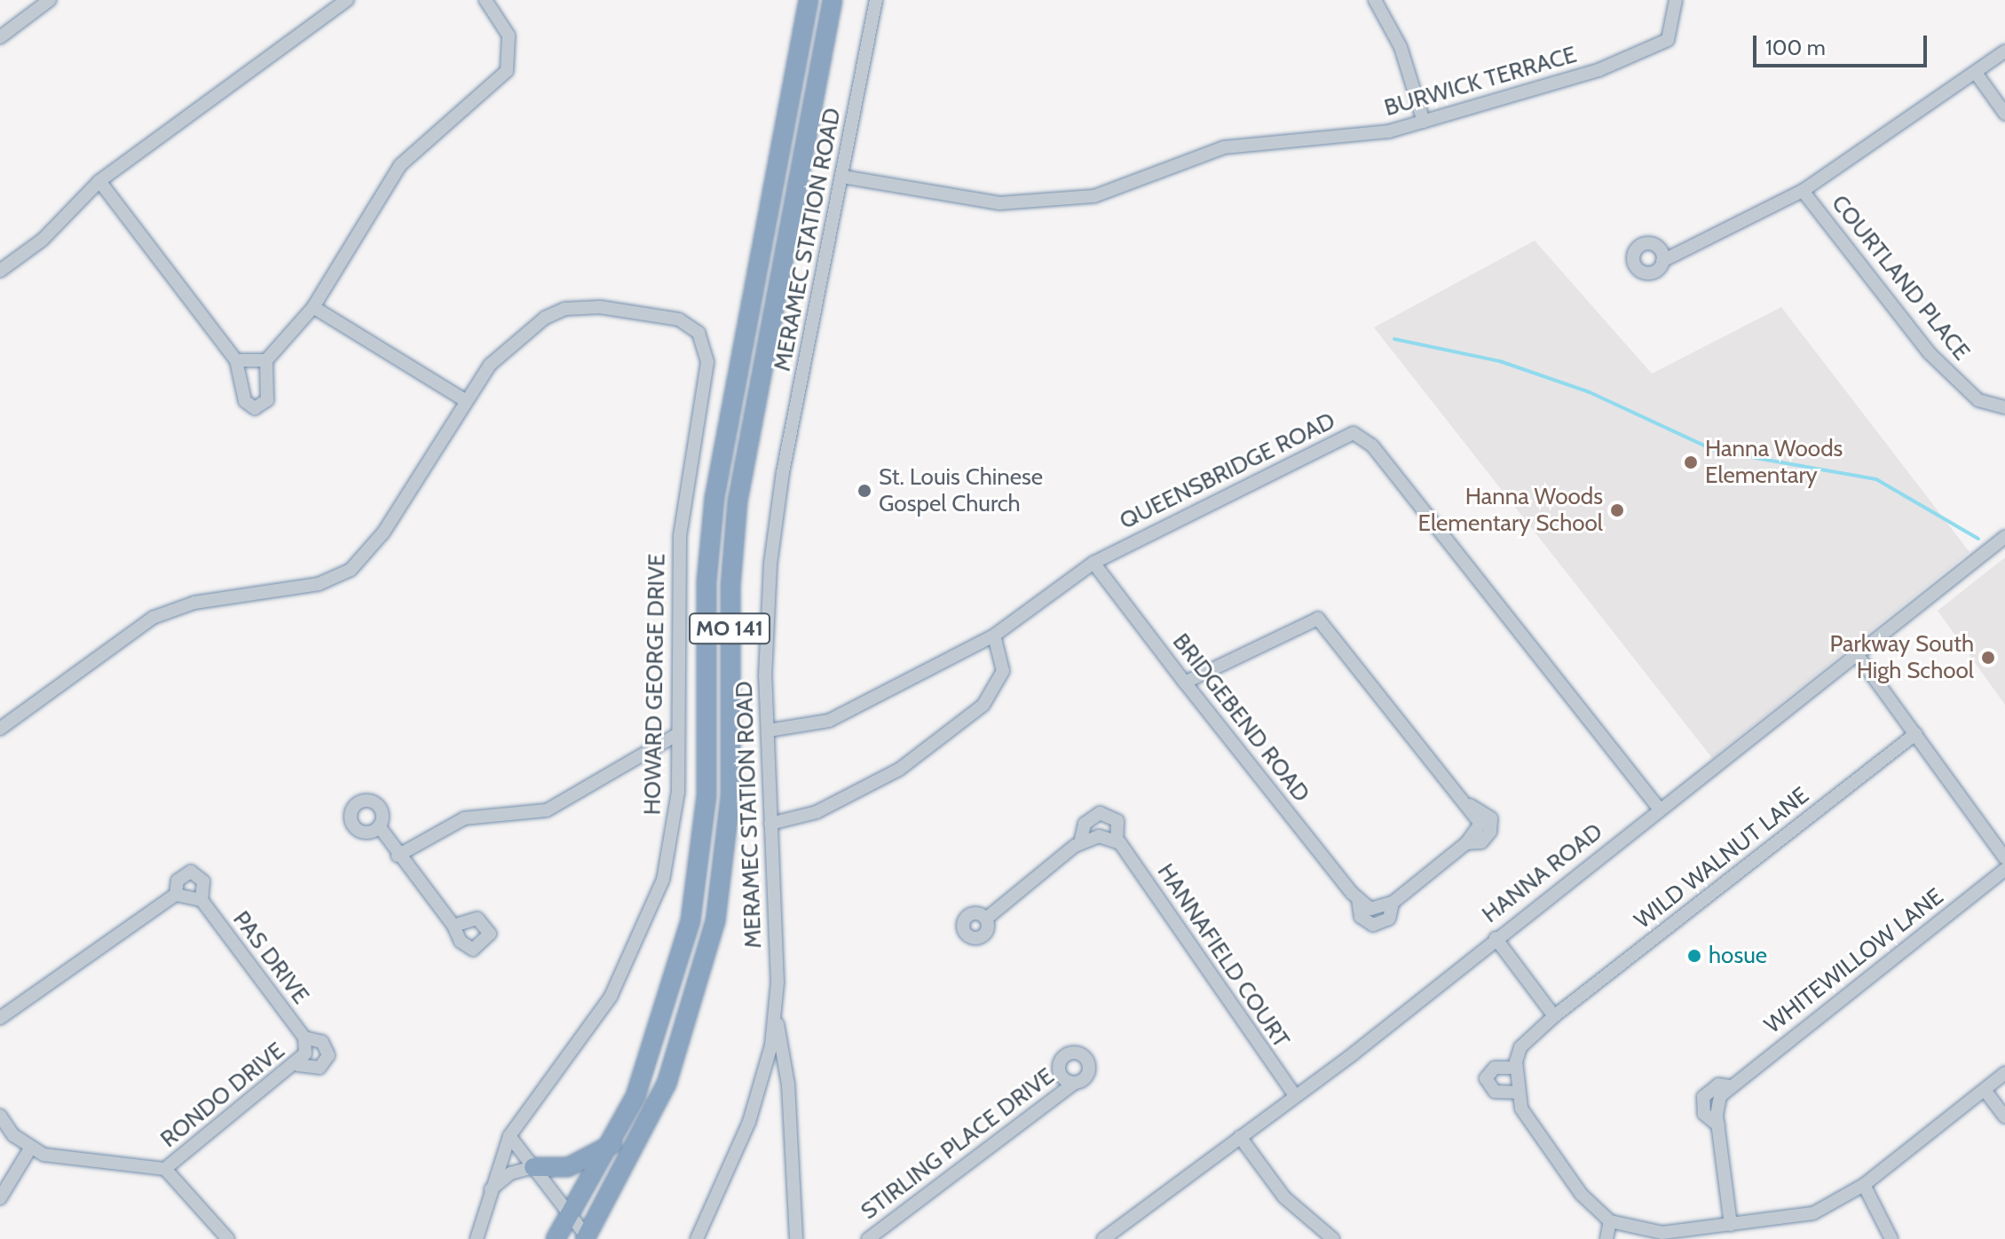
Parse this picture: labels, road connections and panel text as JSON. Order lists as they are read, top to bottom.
{
  "streets": {
    "highway": ["MO 141"],
    "street": [
      "BURWICK TERRACE",
      "MERAMEC STATION ROAD",
      "COURTLAND PLACE",
      "QUEENSBRIDGE ROAD",
      "HOWARD GEORGE DRIVE",
      "BRIDGEBEND ROAD",
      "WILD WALNUT LANE",
      "HANNA ROAD",
      "HANNAFIELD COURT",
      "PAS DRIVE",
      "WHITEWILLOW LANE",
      "RONDO DRIVE",
      "STIRLING PLACE DRIVE"
    ]
  },
  "crossings": [
    ["BURWICK TERRACE", "MERAMEC STATION ROAD"],
    ["MERAMEC STATION ROAD", "QUEENSBRIDGE ROAD"],
    ["QUEENSBRIDGE ROAD", "BRIDGEBEND ROAD"],
    ["QUEENSBRIDGE ROAD", "HANNA ROAD"],
    ["HANNA ROAD", "HANNAFIELD COURT"],
    ["PAS DRIVE", "RONDO DRIVE"]
  ],
  "places": [
    "Hanna Woods Elementary",
    "St. Louis Chinese Gospel Church",
    "Hanna Woods Elementary School",
    "Parkway South High School",
    "hosue"
  ],
  "scale_bar": "100 m"
}
